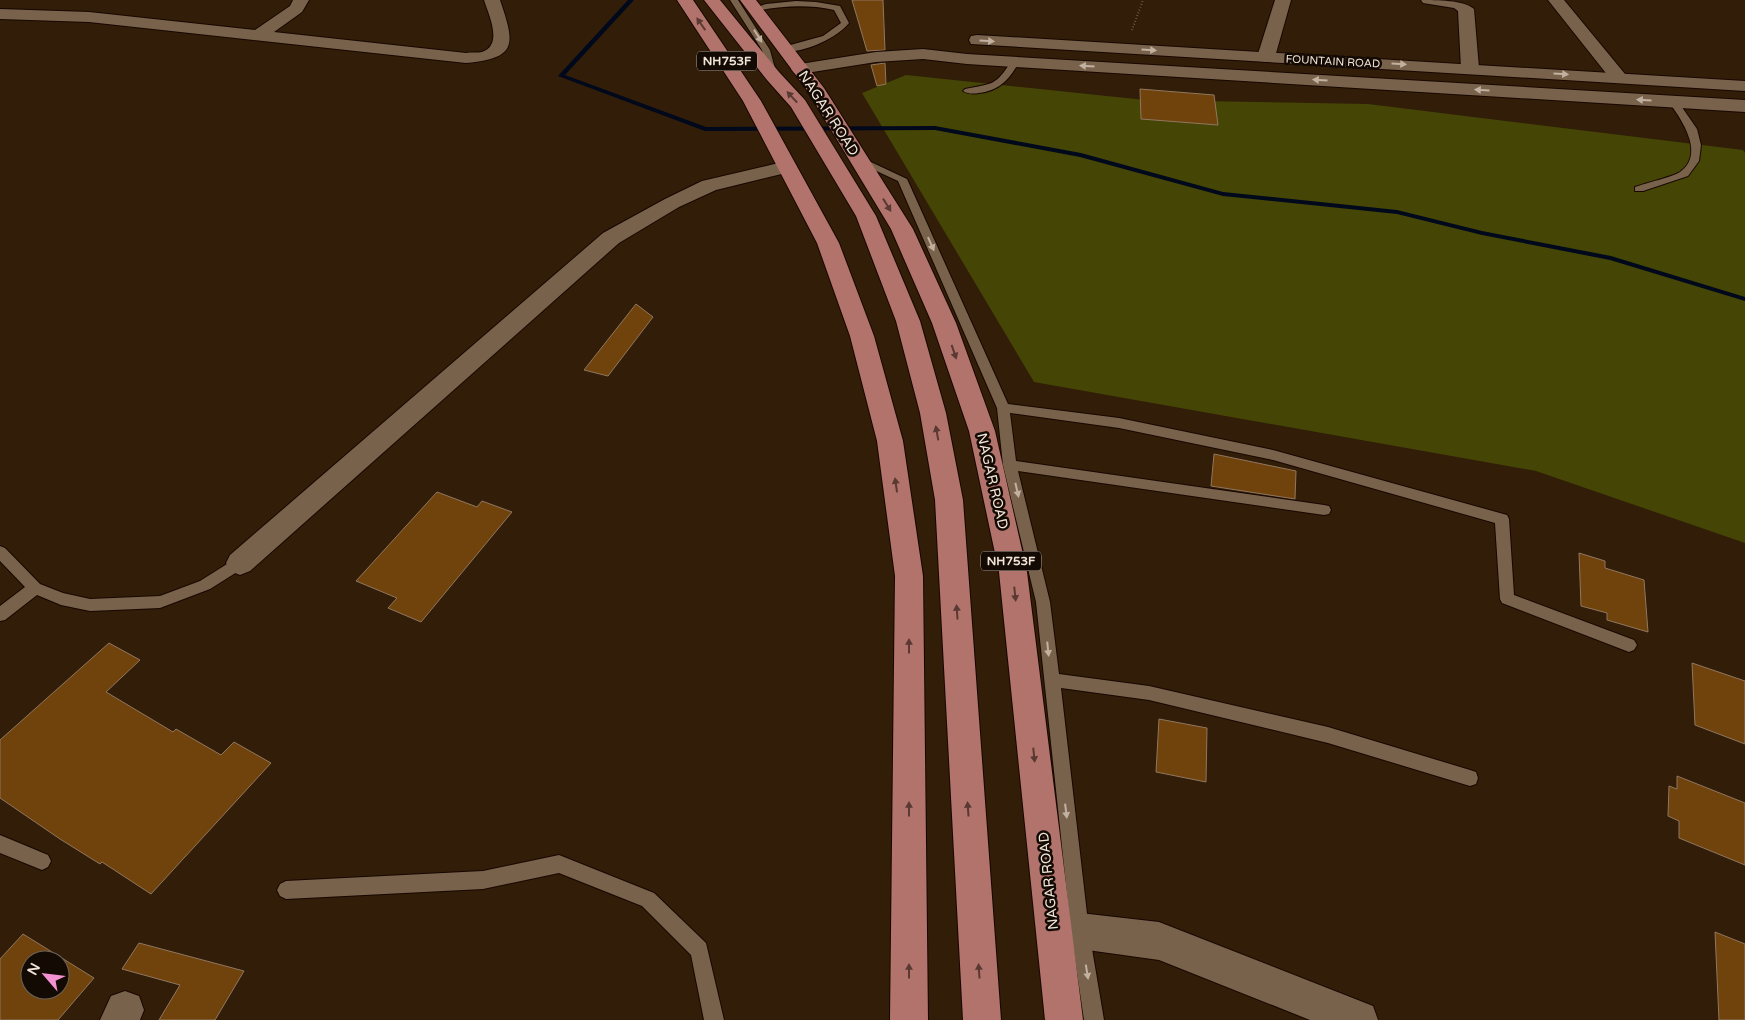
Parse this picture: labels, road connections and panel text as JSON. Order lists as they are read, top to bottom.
{
  "streets": {
    "highway": ["NH753F", "NAGAR ROAD"],
    "street": ["FOUNTAIN ROAD"]
  },
  "crossings": [
    ["FOUNTAIN ROAD", "NAGAR ROAD"]
  ],
  "north": "top left"
}
